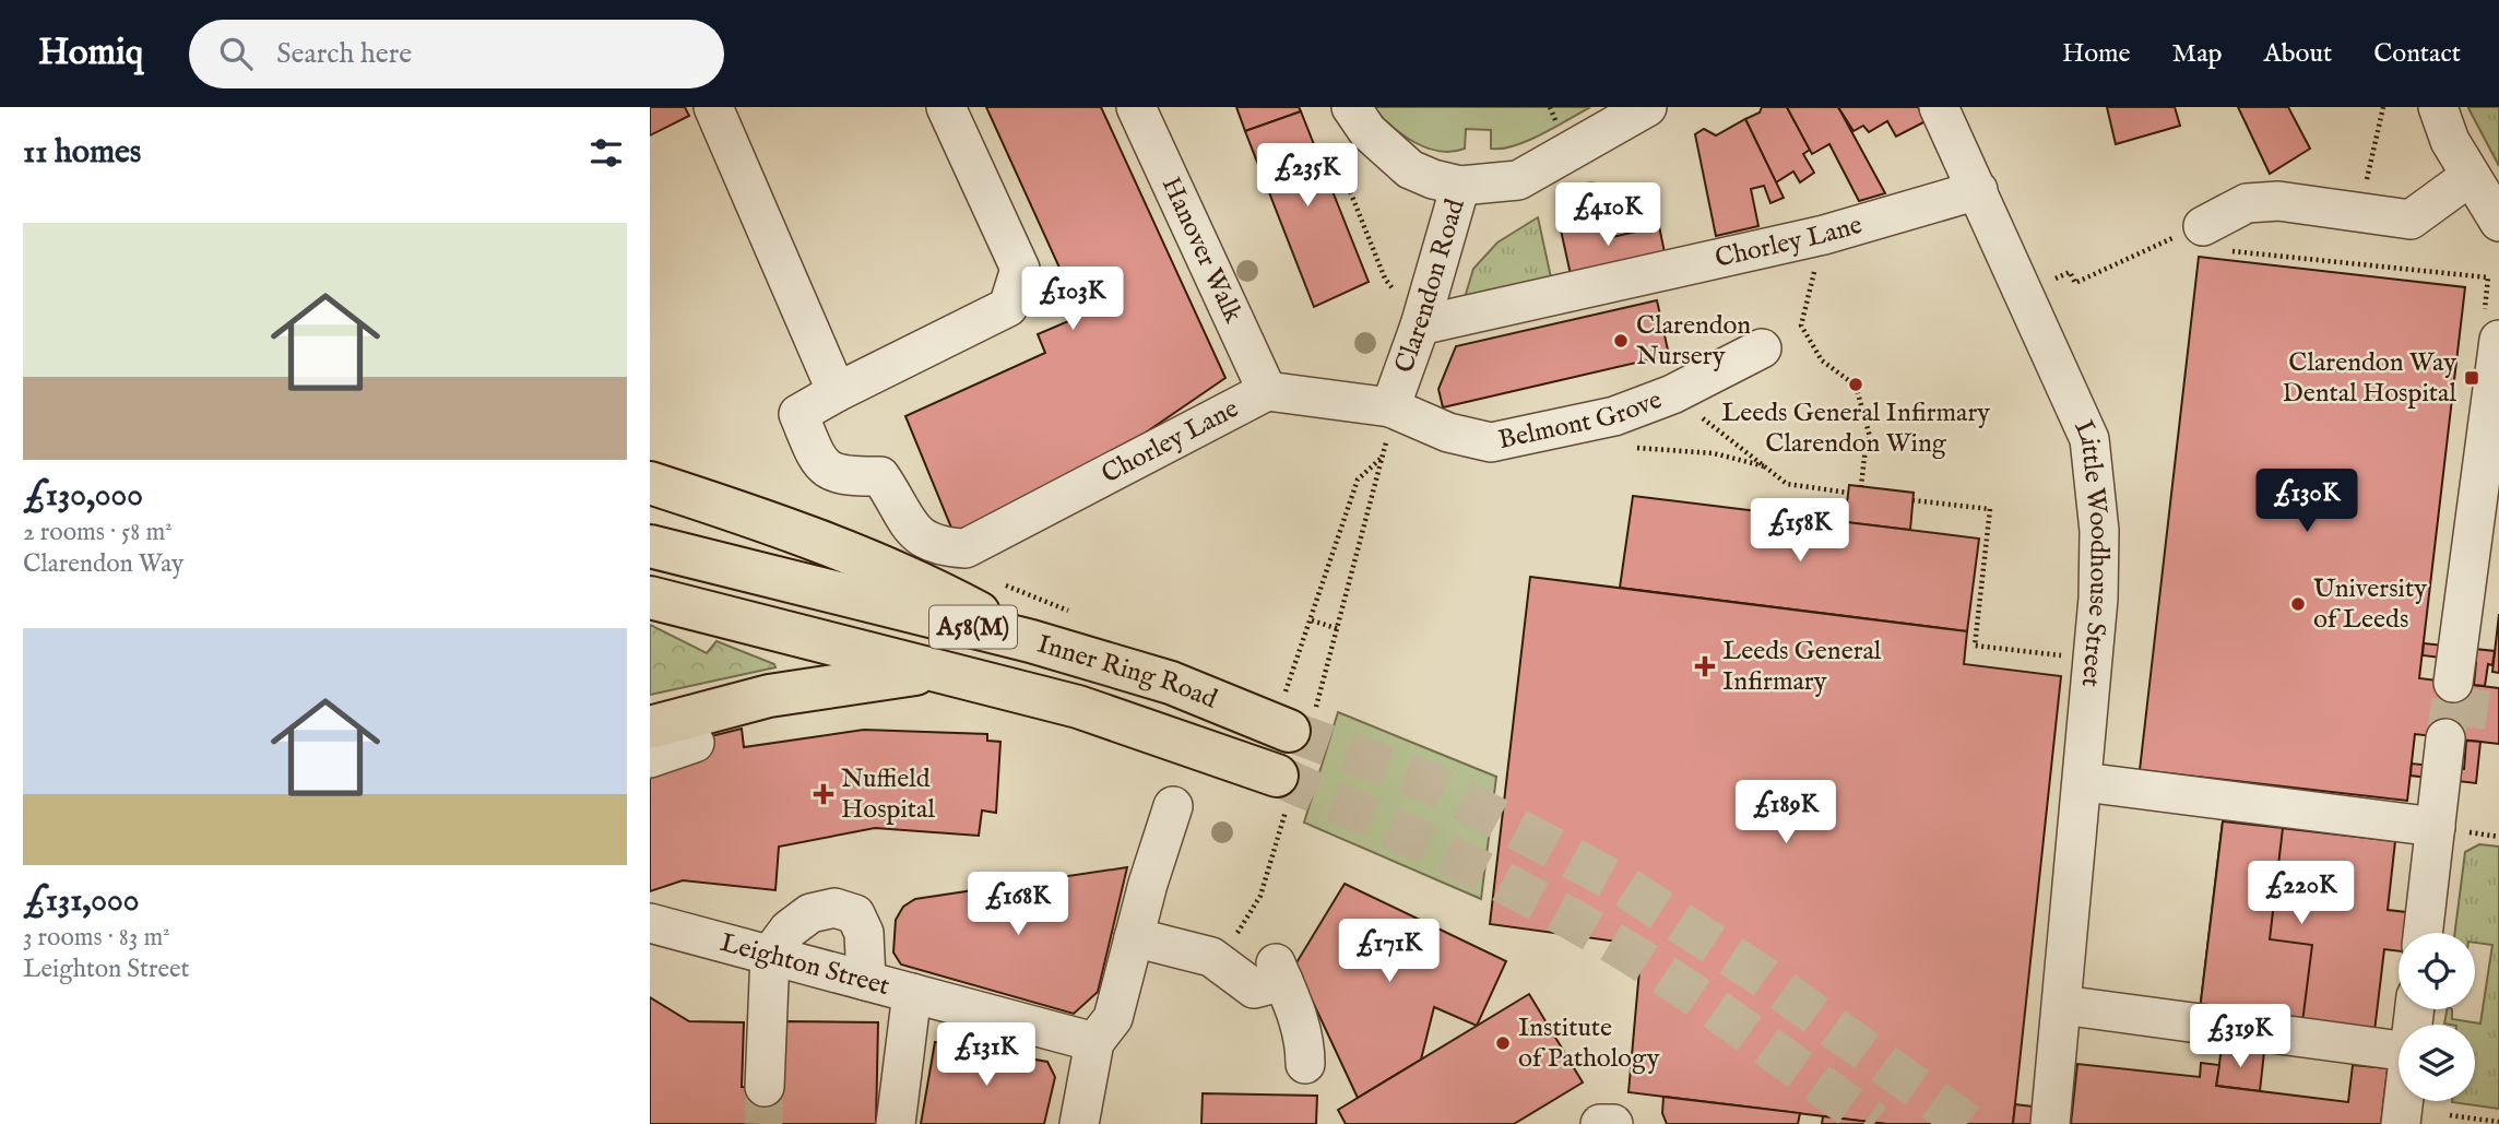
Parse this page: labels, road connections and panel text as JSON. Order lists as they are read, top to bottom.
{
  "streets": {
    "highway": ["A58(M)", "Inner Ring Road"],
    "street": [
      "Chorley Lane",
      "Hanover Walk",
      "Clarendon Road",
      "Belmont Grove",
      "Little Woodhouse Street",
      "Leighton Street"
    ]
  },
  "crossings": [
    ["Chorley Lane", "Hanover Walk"],
    ["Chorley Lane", "Clarendon Road"],
    ["Chorley Lane", "Belmont Grove"],
    ["Chorley Lane", "Little Woodhouse Street"],
    ["Clarendon Road", "Belmont Grove"],
    ["A58(M)", "Inner Ring Road"]
  ],
  "places": {
    "other": [
      "Clarendon Nursery",
      "Leeds General Infirmary Clarendon Wing",
      "University of Leeds",
      "Institute of Pathology"
    ],
    "transit": ["Clarendon Way Dental Hospital"],
    "health": ["Leeds General Infirmary", "Nuffield Hospital"]
  },
  "page": {
    "header": "Homiq",
    "search": "Search here",
    "nav": [
      "Home",
      "Map",
      "About",
      "Contact"
    ],
    "heading": "11 homes",
    "price": [
      "£235K",
      "£410K",
      "£103K",
      "£130K",
      "£158K",
      "£189K",
      "£220K",
      "£168K",
      "£171K",
      "£319K",
      "£131K"
    ],
    "list": [
      {
        "name": "£130,000",
        "note": "2 rooms · 58 m² · Clarendon Way"
      },
      {
        "name": "£131,000",
        "note": "3 rooms · 83 m² · Leighton Street"
      }
    ]
  }
}
